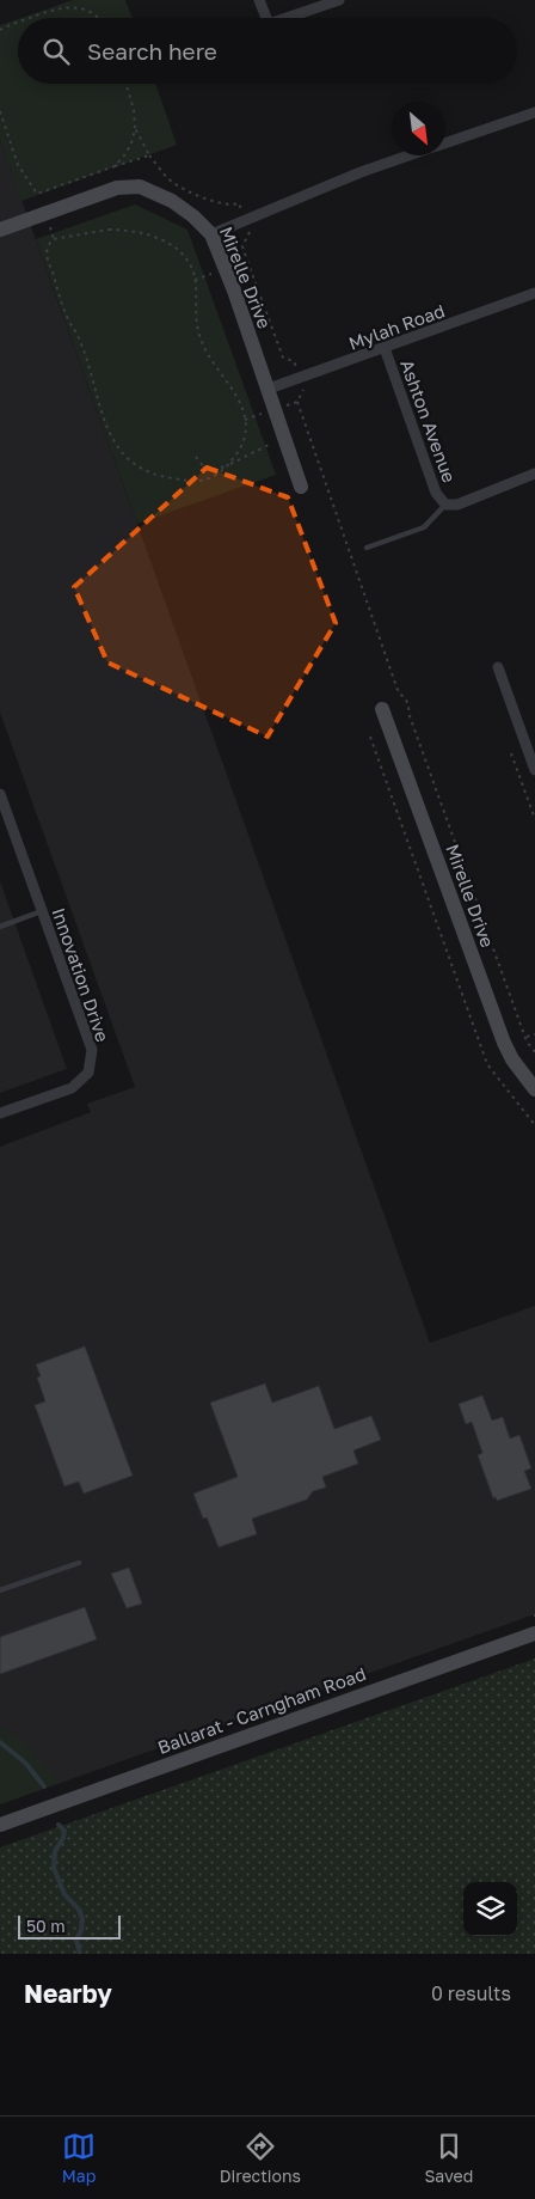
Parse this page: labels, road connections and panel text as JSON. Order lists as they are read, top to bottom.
{
  "streets": {
    "street": [
      "Mirelle Drive",
      "Mylah Road",
      "Ashton Avenue",
      "Innovation Drive",
      "Ballarat - Carngham Road"
    ]
  },
  "crossings": [
    ["Mirelle Drive", "Mylah Road"],
    ["Mylah Road", "Ashton Avenue"]
  ],
  "scale_bar": "50 m",
  "north": "bottom right",
  "page": {
    "search": "Search here",
    "scale": "50 m",
    "heading": ["Nearby", "0 results"],
    "nav": ["Map", "Directions", "Saved"]
  }
}
